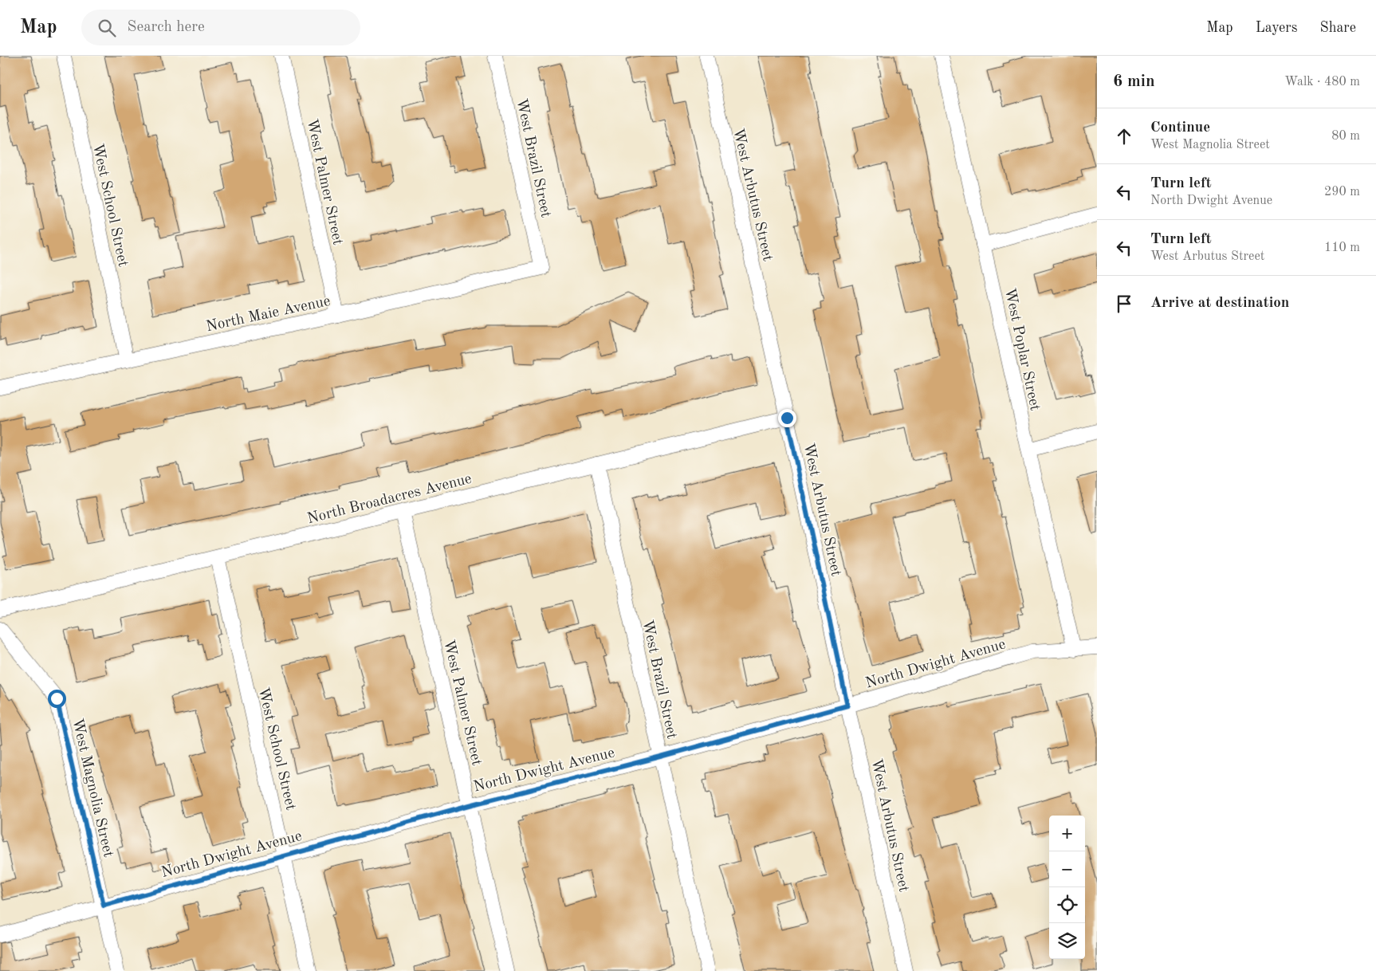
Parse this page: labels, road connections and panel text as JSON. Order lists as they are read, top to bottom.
{
  "streets": {
    "street": [
      "West Brazil Street",
      "West Palmer Street",
      "West Arbutus Street",
      "West School Street",
      "North Maie Avenue",
      "West Poplar Street",
      "North Broadacres Avenue",
      "North Dwight Avenue",
      "West Magnolia Street"
    ]
  },
  "crossings": [
    ["West Brazil Street", "North Maie Avenue"],
    ["West Brazil Street", "North Broadacres Avenue"],
    ["West Brazil Street", "North Dwight Avenue"],
    ["West Palmer Street", "North Maie Avenue"],
    ["West Palmer Street", "North Broadacres Avenue"],
    ["West Palmer Street", "North Dwight Avenue"],
    ["West Arbutus Street", "North Broadacres Avenue"],
    ["West Arbutus Street", "North Dwight Avenue"],
    ["West School Street", "North Maie Avenue"],
    ["West School Street", "North Broadacres Avenue"],
    ["West School Street", "North Dwight Avenue"],
    ["West Poplar Street", "North Dwight Avenue"],
    ["North Dwight Avenue", "West Magnolia Street"]
  ],
  "page": {
    "header": "Map",
    "search": "Search here",
    "nav": ["Map", "Layers", "Share"],
    "heading": ["6 min", "Walk · 480 m"],
    "list": [
      ["Continue", "West Magnolia Street", "80 m"],
      ["Turn left", "North Dwight Avenue", "290 m"],
      ["Turn left", "West Arbutus Street", "110 m"],
      "Arrive at destination"
    ],
    "map_buttons": ["+", "−"]
  }
}
